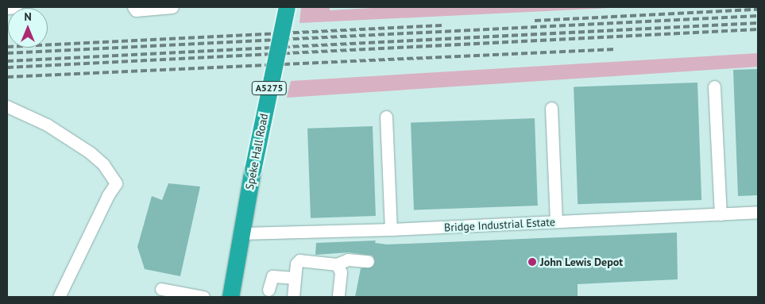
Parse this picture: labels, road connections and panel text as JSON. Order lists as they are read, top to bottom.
{
  "streets": {
    "highway": ["A5275", "Speke Hall Road"],
    "street": ["Bridge Industrial Estate"]
  },
  "crossings": [
    ["Speke Hall Road", "Bridge Industrial Estate"]
  ],
  "places": ["John Lewis Depot"],
  "north": "top"
}
